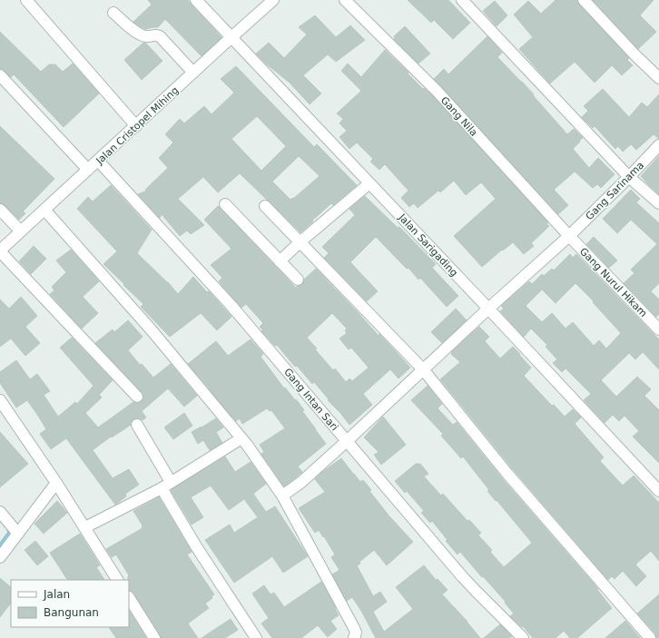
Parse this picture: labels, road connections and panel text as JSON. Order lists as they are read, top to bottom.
{
  "streets": {
    "street": [
      "Gang Nila",
      "Jalan Cristopel Mihing",
      "Gang Sarinama",
      "Jalan Sarigading",
      "Gang Nurul Hikam",
      "Gang Intan Sari"
    ]
  },
  "crossings": [
    ["Gang Nila", "Gang Sarinama"],
    ["Gang Nila", "Gang Nurul Hikam"],
    ["Jalan Cristopel Mihing", "Jalan Sarigading"],
    ["Jalan Cristopel Mihing", "Gang Intan Sari"],
    ["Gang Sarinama", "Jalan Sarigading"],
    ["Gang Sarinama", "Gang Nurul Hikam"],
    ["Gang Sarinama", "Gang Intan Sari"]
  ],
  "legend": ["Jalan", "Bangunan"]
}
